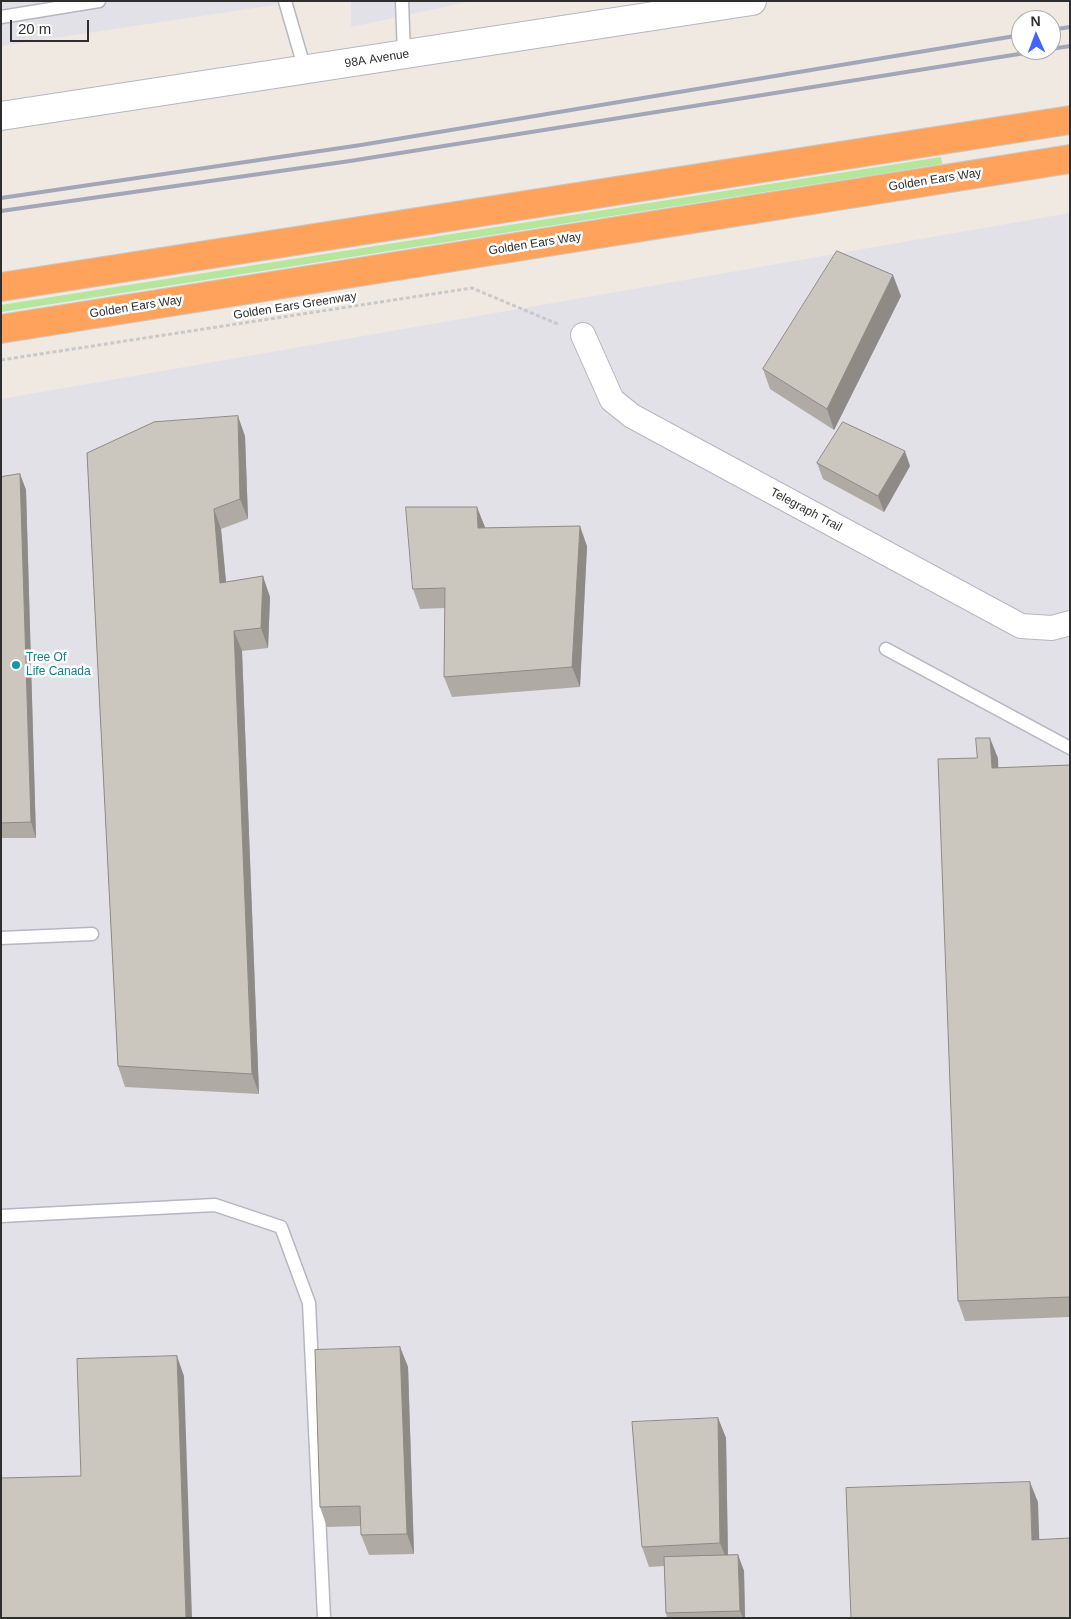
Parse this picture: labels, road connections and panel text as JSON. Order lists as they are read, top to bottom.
{
  "streets": {
    "highway": ["Golden Ears Way"],
    "street": ["98A Avenue", "Telegraph Trail"],
    "path": ["Golden Ears Greenway"]
  },
  "crossings": [
    ["Golden Ears Greenway", "Telegraph Trail"]
  ],
  "places": ["Tree Of Life Canada"],
  "scale_bar": "20 m",
  "north": "top"
}
